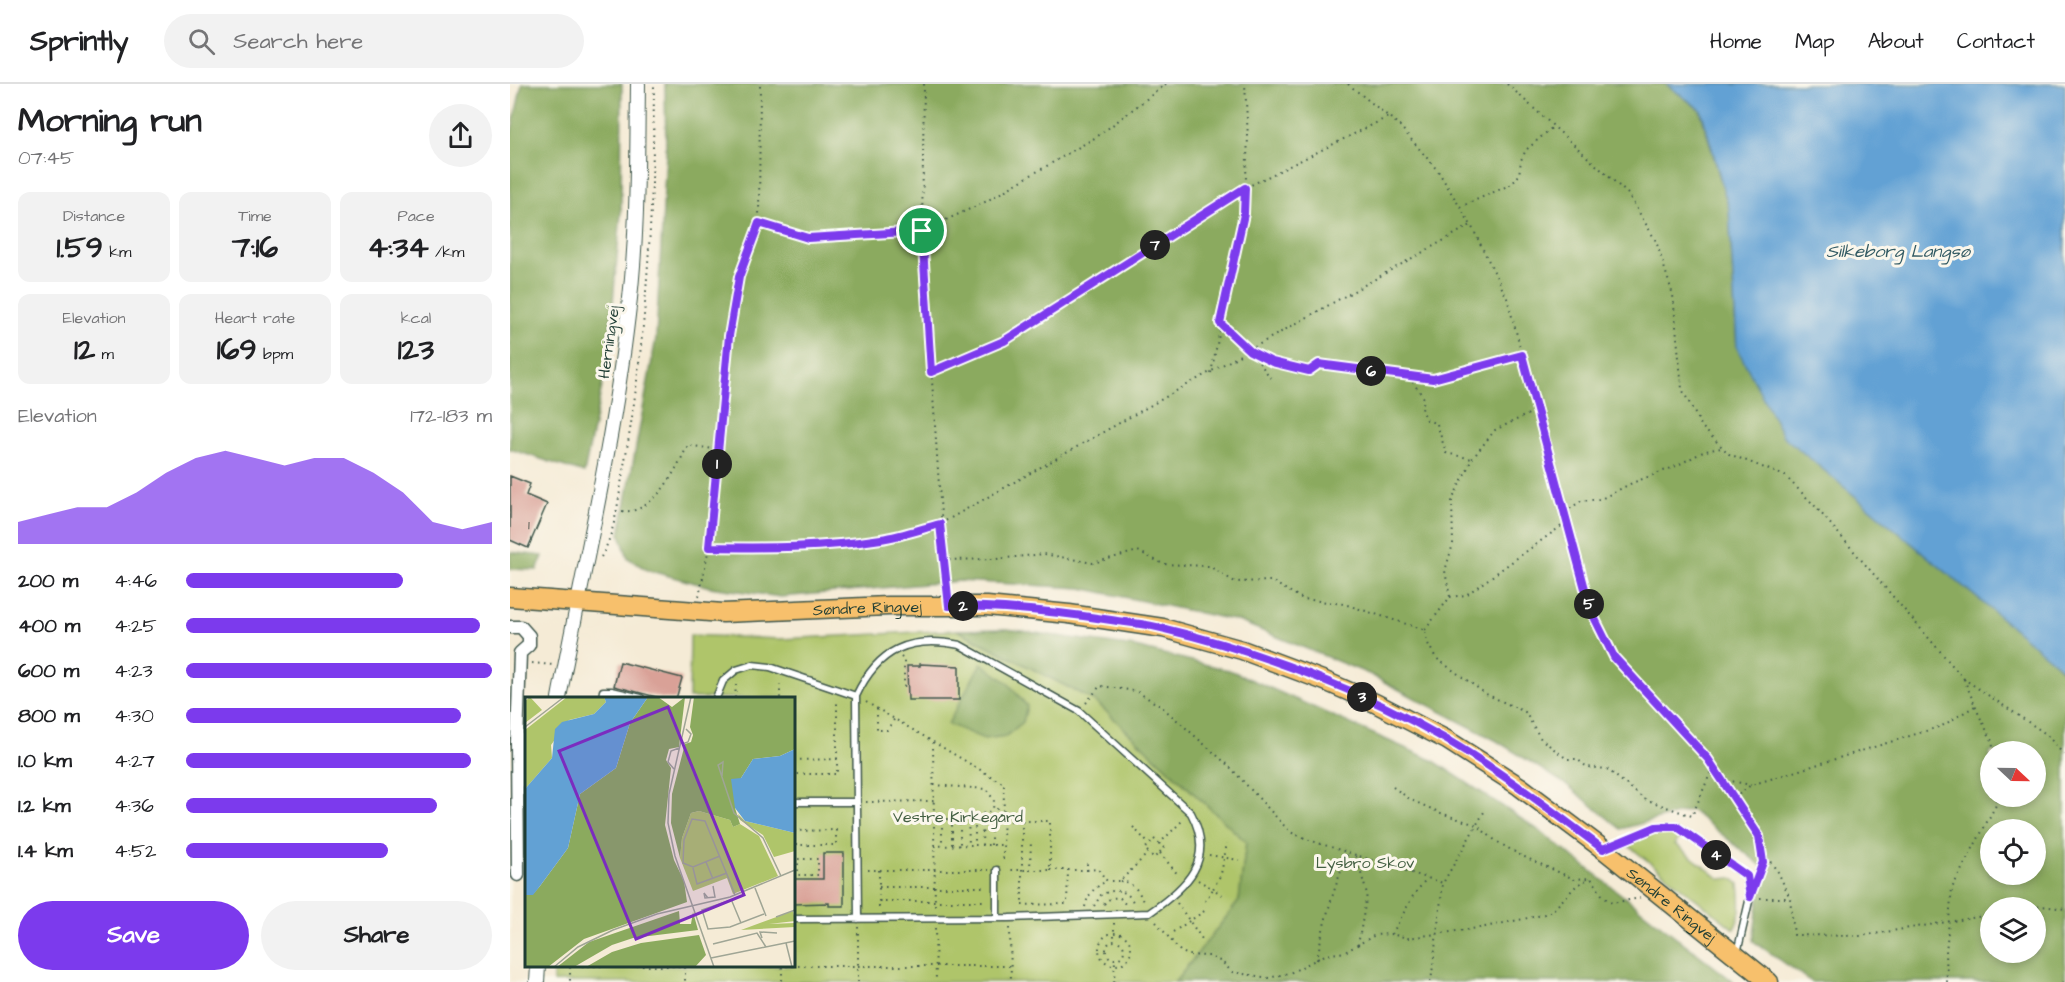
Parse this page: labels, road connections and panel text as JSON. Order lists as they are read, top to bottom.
{
  "streets": {
    "main road": ["Søndre Ringvej"],
    "street": ["Herningvej"]
  },
  "crossings": [
    ["Herningvej", "Søndre Ringvej"]
  ],
  "water": ["Silkeborg Langsø"],
  "parks": ["Vestre Kirkegård", "Lysbro Skov"],
  "house_numbers": ["1"],
  "north": "right",
  "page": {
    "header": "Sprintly",
    "search": "Search here",
    "nav": [
      "Home",
      "Map",
      "About",
      "Contact"
    ],
    "heading": ["Morning run", "07:45"],
    "stats": [
      ["Distance", "1.59 km"],
      ["Time", "7:16"],
      ["Pace", "4:34 /km"],
      ["Elevation", "12 m"],
      ["Heart rate", "169 bpm"],
      ["kcal", "123"]
    ],
    "pins": [
      "7",
      "6",
      "1",
      "5",
      "2",
      "3",
      "4"
    ],
    "chart": ["Elevation", "172–183 m"],
    "list": [
      {
        "name": "200 m",
        "note": "4:46"
      },
      {
        "name": "400 m",
        "note": "4:25"
      },
      {
        "name": "600 m",
        "note": "4:23"
      },
      {
        "name": "800 m",
        "note": "4:30"
      },
      {
        "name": "1.0 km",
        "note": "4:27"
      },
      {
        "name": "1.2 km",
        "note": "4:36"
      },
      {
        "name": "1.4 km",
        "note": "4:52"
      }
    ],
    "buttons": ["Save", "Share"]
  }
}
